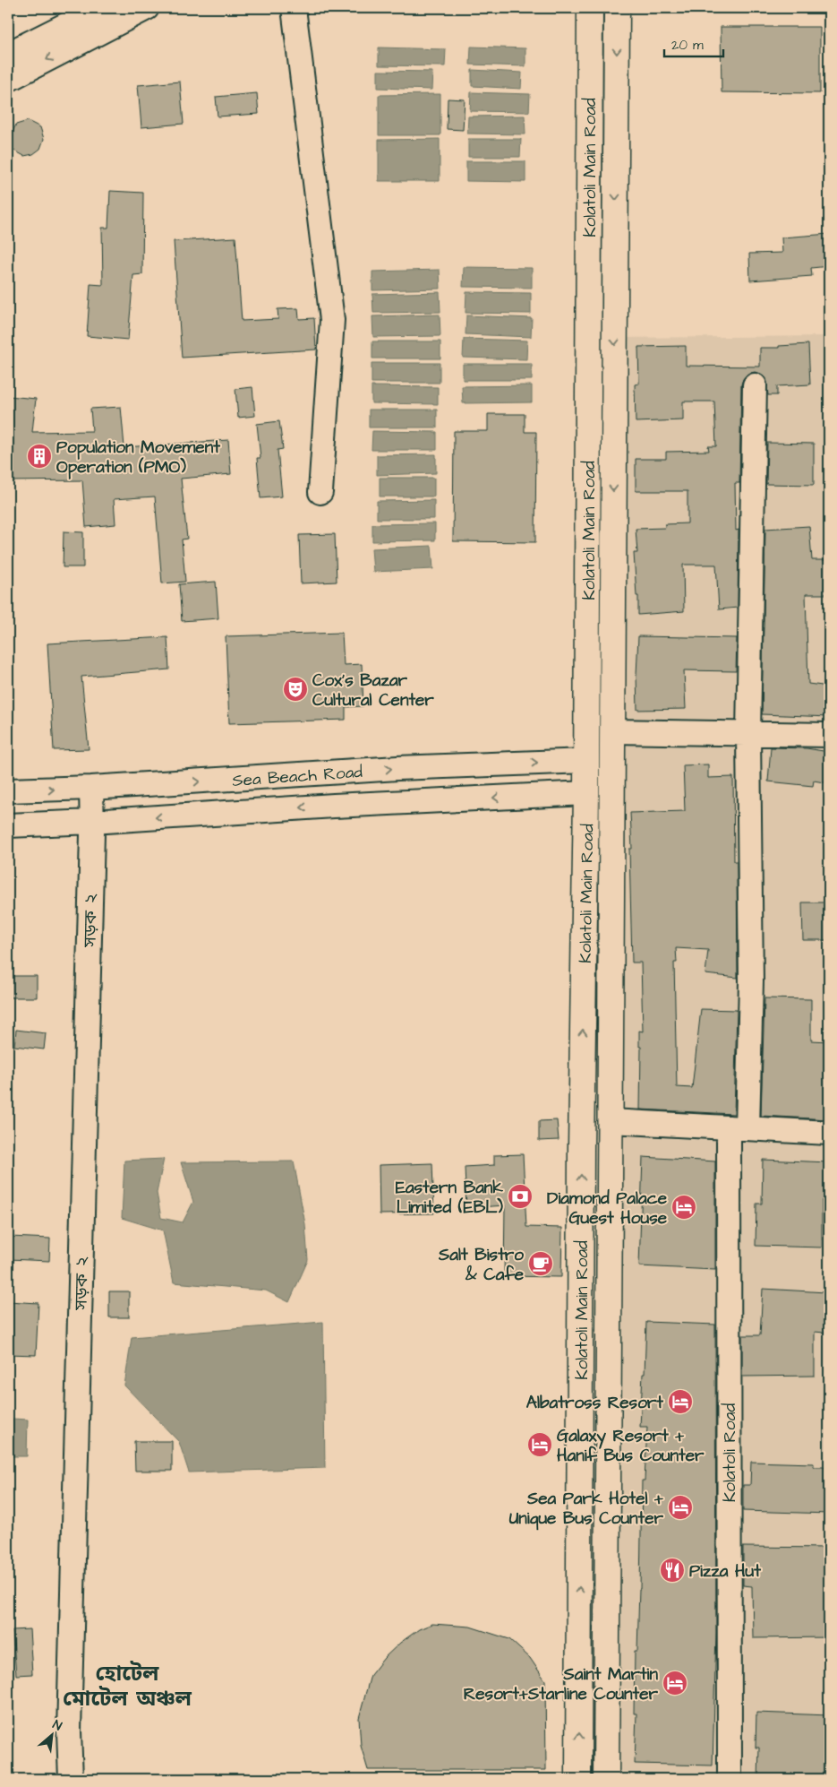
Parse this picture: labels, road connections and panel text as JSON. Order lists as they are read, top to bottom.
{
  "streets": {
    "highway": ["Kolatoli Main Road"],
    "street": ["Sea Beach Road", "সড়ক ২", "Kolatoli Road"]
  },
  "crossings": [
    ["Kolatoli Main Road", "Sea Beach Road"],
    ["Sea Beach Road", "সড়ক ২"]
  ],
  "districts": ["হোটেল মোটেল অঞ্চল"],
  "places": {
    "building": ["Population Movement Operation (PMO)"],
    "theatre": ["Cox's Bazar Cultural Center"],
    "bank": ["Eastern Bank Limited (EBL)"],
    "hotel": [
      "Diamond Palace Guest House",
      "Albatross Resort",
      "Galaxy Resort + Hanif Bus Counter",
      "Sea Park Hotel + Unique Bus Counter",
      "Saint Martin Resort+Starline Counter"
    ],
    "cafe": ["Salt Bistro & Cafe"],
    "restaurant": ["Pizza Hut"]
  },
  "scale_bar": "20 m",
  "north": "top right"
}
